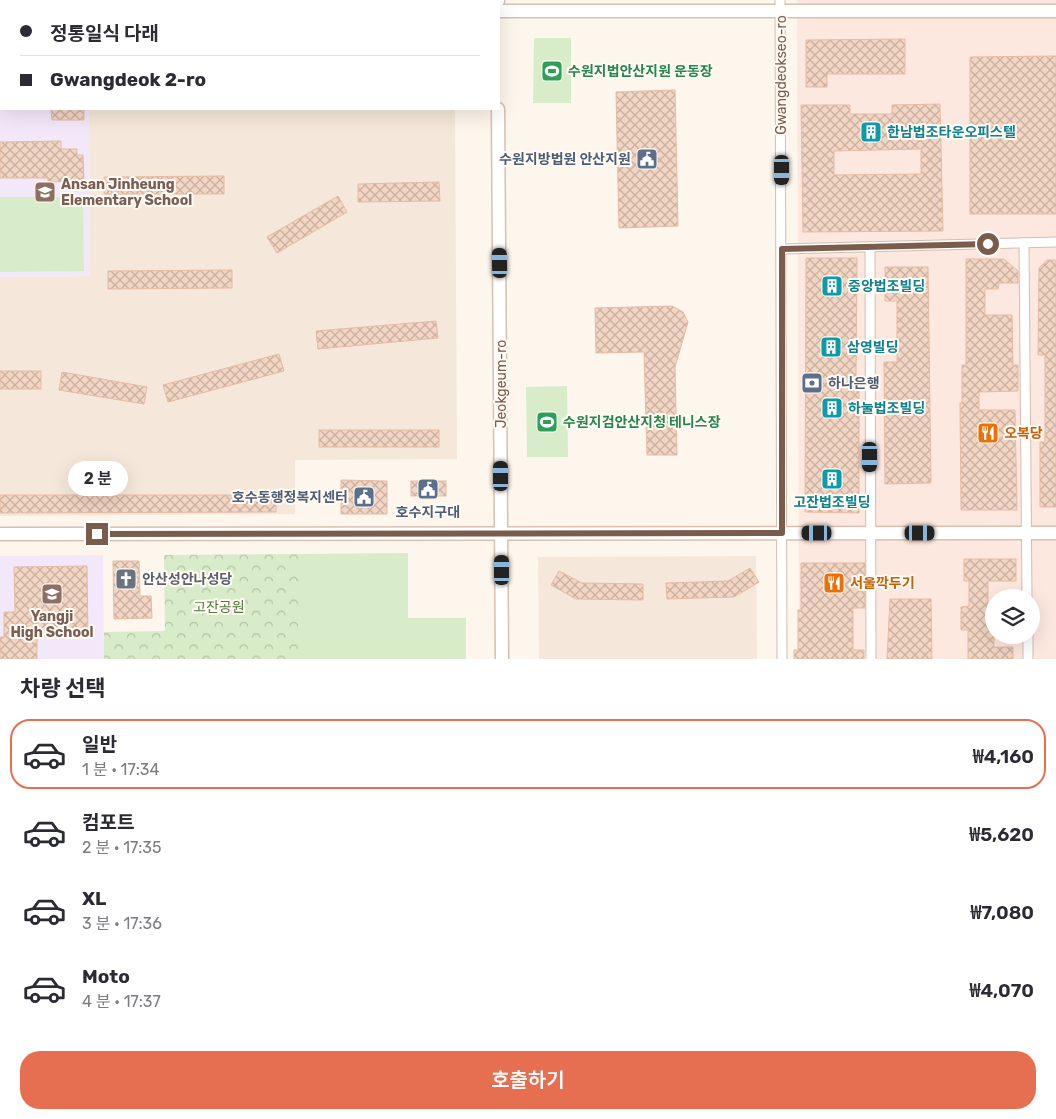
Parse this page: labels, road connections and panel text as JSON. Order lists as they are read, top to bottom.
{
  "streets": {
    "street": ["Gwangdeokseo-ro", "Jeokgeum-ro"]
  },
  "parks": ["고잔공원"],
  "places": {
    "sports": ["수원지법안산지원 운동장", "수원지검안산지청 테니스장"],
    "building": [
      "한남법조타운오피스텔",
      "중앙법조빌딩",
      "삼영빌딩",
      "하눌법조빌딩",
      "고잔법조빌딩"
    ],
    "public building": ["수원지방법원 안산지원", "호수지구대", "호수동행정복지센터"],
    "school or university": ["Ansan Jinheung Elementary School", "Yangji High School"],
    "bank": ["하나은행"],
    "restaurant": ["오복당", "서울깍두기"],
    "church": ["안산성안나성당"]
  },
  "page": {
    "banner": ["정통일식 다래", "Gwangdeok 2-ro"],
    "bubble": "2 분",
    "heading": "차량 선택",
    "list": [
      {
        "name": "일반",
        "note": "1 분 · 17:34",
        "value": "₩4,160"
      },
      {
        "name": "컴포트",
        "note": "2 분 · 17:35",
        "value": "₩5,620"
      },
      {
        "name": "XL",
        "note": "3 분 · 17:36",
        "value": "₩7,080"
      },
      {
        "name": "Moto",
        "note": "4 분 · 17:37",
        "value": "₩4,070"
      }
    ],
    "buttons": "호출하기"
  }
}
